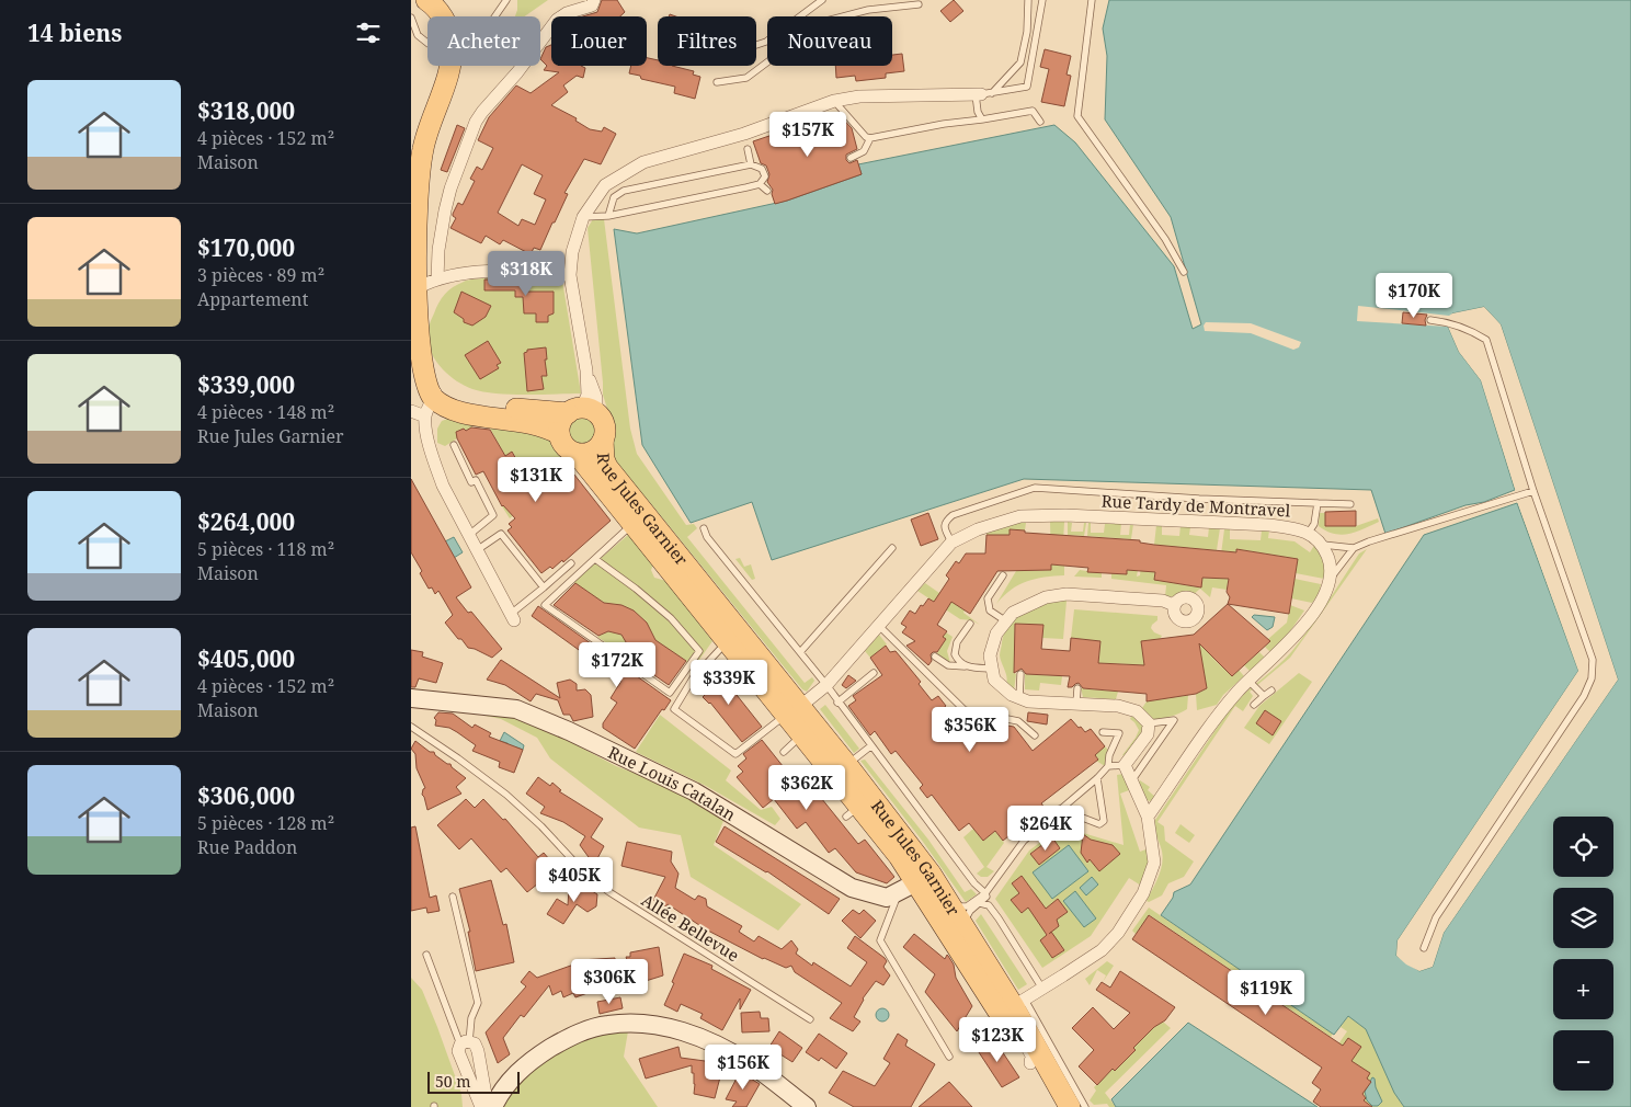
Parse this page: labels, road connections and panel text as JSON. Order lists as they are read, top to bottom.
{
  "streets": {
    "main road": ["Rue Jules Garnier"],
    "street": ["Rue Tardy de Montravel", "Rue Louis Catalan"],
    "lane": ["Allée Bellevue"]
  },
  "crossings": [
    ["Rue Tardy de Montravel", "Rue Jules Garnier"],
    ["Rue Jules Garnier", "Rue Louis Catalan"]
  ],
  "scale_bar": "50 m",
  "page": {
    "heading": "14 biens",
    "chip": [
      "Acheter",
      "Louer",
      "Filtres",
      "Nouveau"
    ],
    "list": [
      {
        "name": "$318,000",
        "note": "4 pièces · 152 m² · Maison"
      },
      {
        "name": "$170,000",
        "note": "3 pièces · 89 m² · Appartement"
      },
      {
        "name": "$339,000",
        "note": "4 pièces · 148 m² · Rue Jules Garnier"
      },
      {
        "name": "$264,000",
        "note": "5 pièces · 118 m² · Maison"
      },
      {
        "name": "$405,000",
        "note": "4 pièces · 152 m² · Maison"
      },
      {
        "name": "$306,000",
        "note": "5 pièces · 128 m² · Rue Paddon"
      }
    ],
    "price": [
      "$157K",
      "$318K",
      "$170K",
      "$131K",
      "$172K",
      "$339K",
      "$356K",
      "$362K",
      "$264K",
      "$405K",
      "$306K",
      "$119K",
      "$123K",
      "$156K"
    ],
    "map_buttons": ["+", "−"],
    "scale": "50 m"
  }
}
